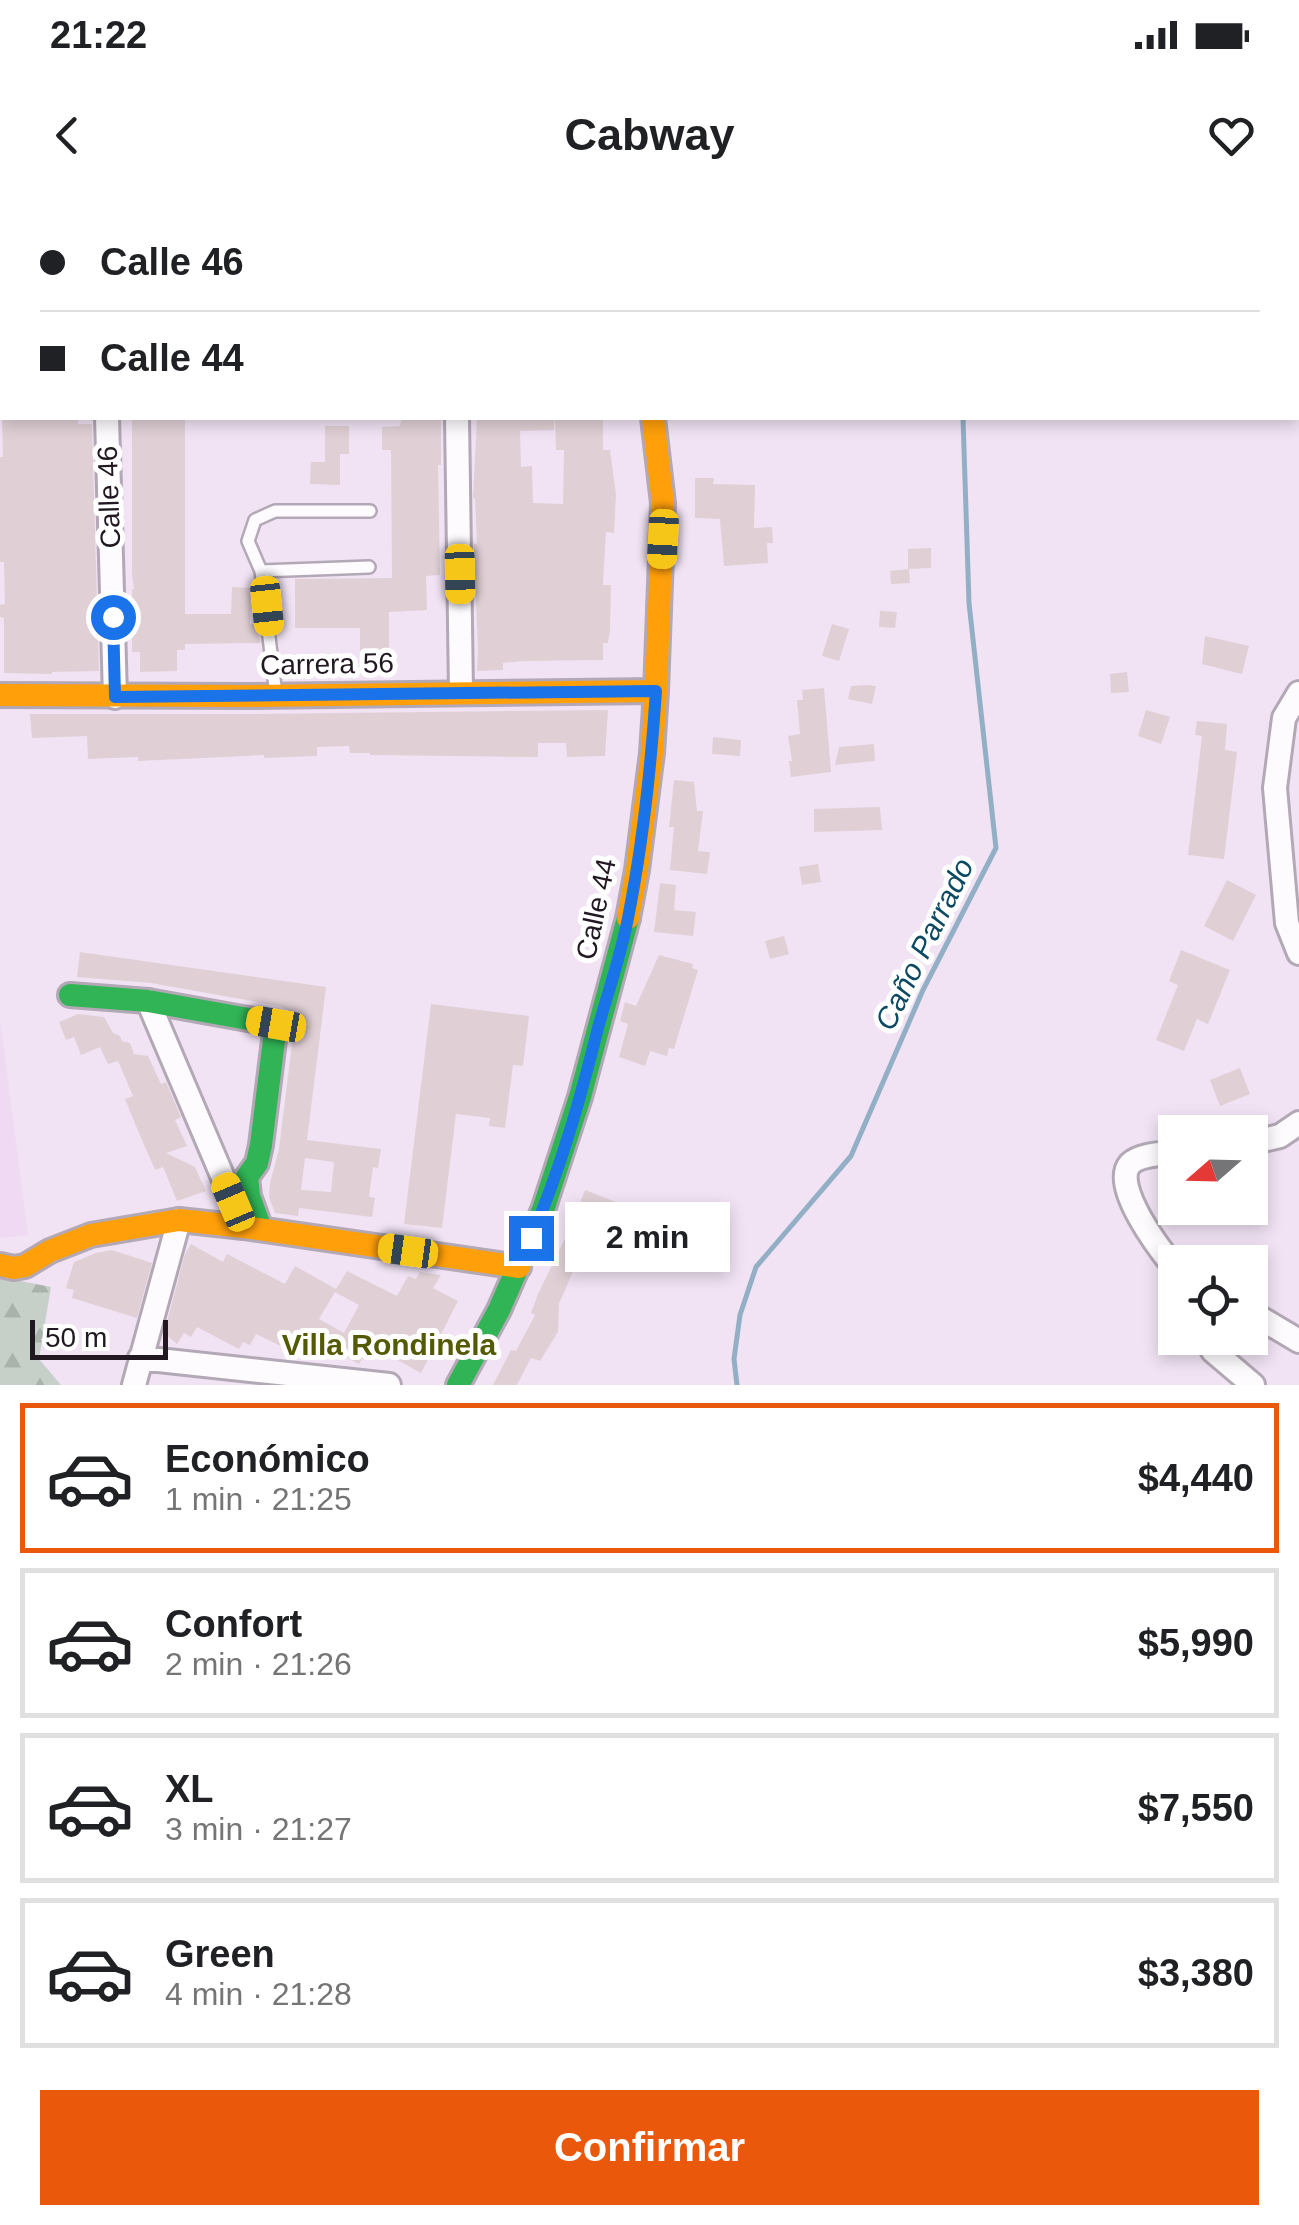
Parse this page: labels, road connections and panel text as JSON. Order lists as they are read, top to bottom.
{
  "streets": {
    "street": ["Calle 46", "Carrera 56", "Calle 44"]
  },
  "crossings": [
    ["Calle 46", "Carrera 56"],
    ["Carrera 56", "Calle 44"]
  ],
  "districts": ["Villa Rondinela"],
  "water": ["Caño Parrado"],
  "scale_bar": "50 m",
  "north": "left",
  "page": {
    "status": "21:22",
    "header": "Cabway",
    "banner": ["Calle 46", "Calle 44"],
    "bubble": "2 min",
    "scale": "50 m",
    "list": [
      {
        "name": "Económico",
        "note": "1 min · 21:25",
        "value": "$4,440"
      },
      {
        "name": "Confort",
        "note": "2 min · 21:26",
        "value": "$5,990"
      },
      {
        "name": "XL",
        "note": "3 min · 21:27",
        "value": "$7,550"
      },
      {
        "name": "Green",
        "note": "4 min · 21:28",
        "value": "$3,380"
      }
    ],
    "buttons": "Confirmar"
  }
}
